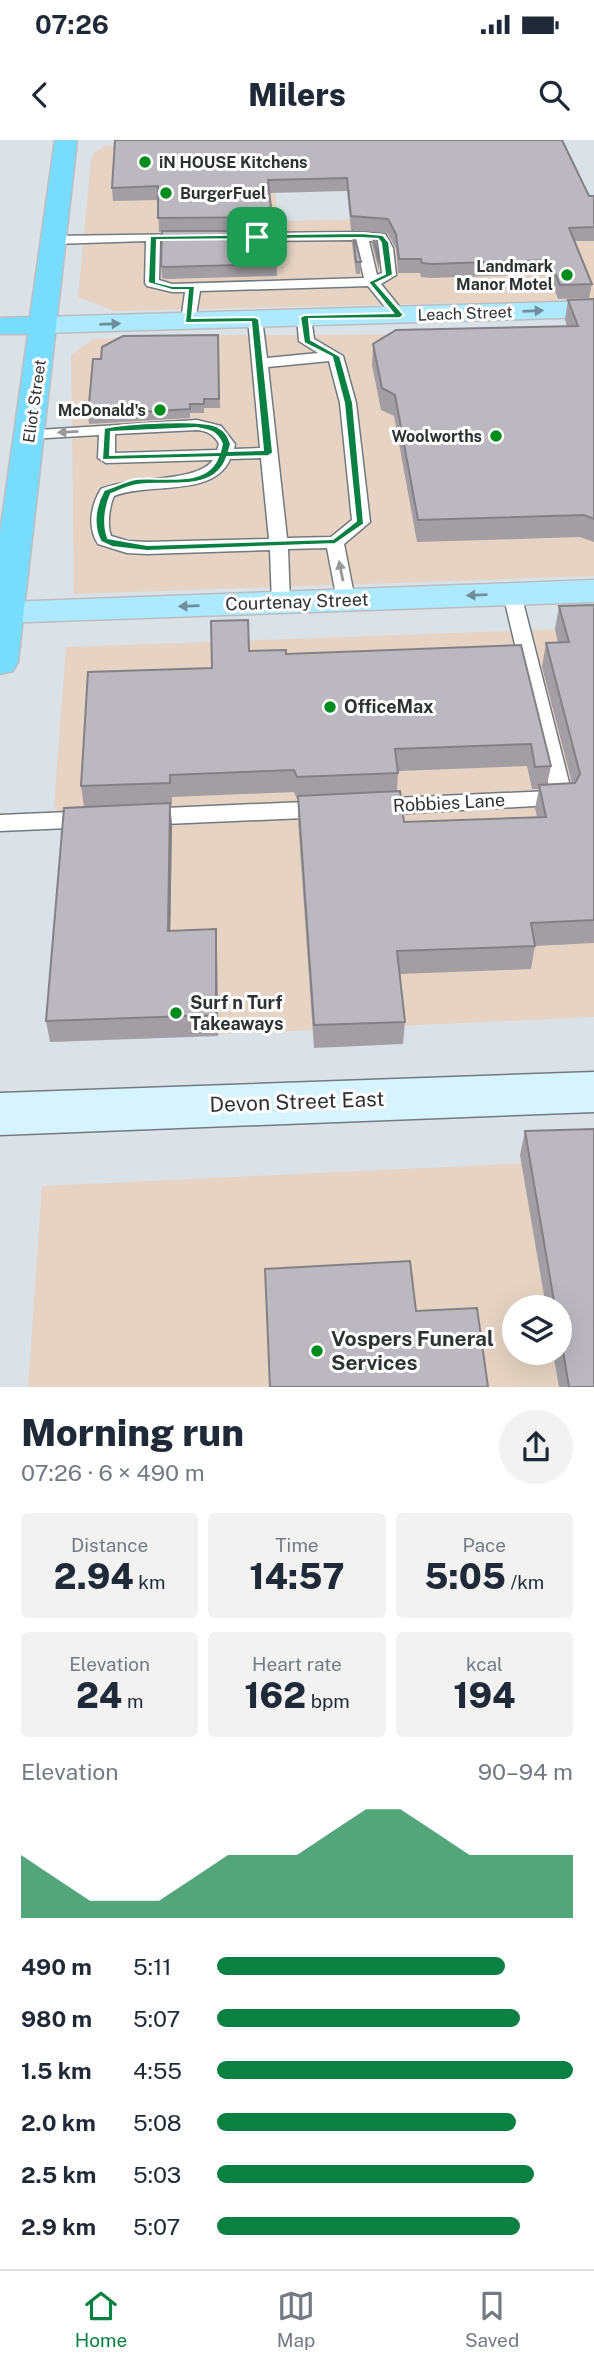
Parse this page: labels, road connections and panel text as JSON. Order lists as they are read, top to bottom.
{
  "streets": {
    "highway": ["Leach Street", "Eliot Street"],
    "main road": ["Courtenay Street"],
    "street": ["Devon Street East"],
    "lane": ["Robbies Lane"]
  },
  "crossings": [
    ["Leach Street", "Eliot Street"],
    ["Eliot Street", "Courtenay Street"],
    ["Courtenay Street", "Robbies Lane"]
  ],
  "one_way": ["Leach Street", "Courtenay Street"],
  "places": [
    "iN HOUSE Kitchens",
    "BurgerFuel",
    "Landmark Manor Motel",
    "McDonald's",
    "Woolworths",
    "OfficeMax",
    "Surf n Turf Takeaways",
    "Vospers Funeral Services"
  ],
  "page": {
    "status": "07:26",
    "header": "Milers",
    "heading": ["Morning run", "07:26 · 6 × 490 m"],
    "stats": [
      ["Distance", "2.94 km"],
      ["Time", "14:57"],
      ["Pace", "5:05 /km"],
      ["Elevation", "24 m"],
      ["Heart rate", "162 bpm"],
      ["kcal", "194"]
    ],
    "chart": ["Elevation", "90–94 m"],
    "list": [
      {
        "name": "490 m",
        "note": "5:11"
      },
      {
        "name": "980 m",
        "note": "5:07"
      },
      {
        "name": "1.5 km",
        "note": "4:55"
      },
      {
        "name": "2.0 km",
        "note": "5:08"
      },
      {
        "name": "2.5 km",
        "note": "5:03"
      },
      {
        "name": "2.9 km",
        "note": "5:07"
      }
    ],
    "tabs": ["Home", "Map", "Saved"]
  }
}
